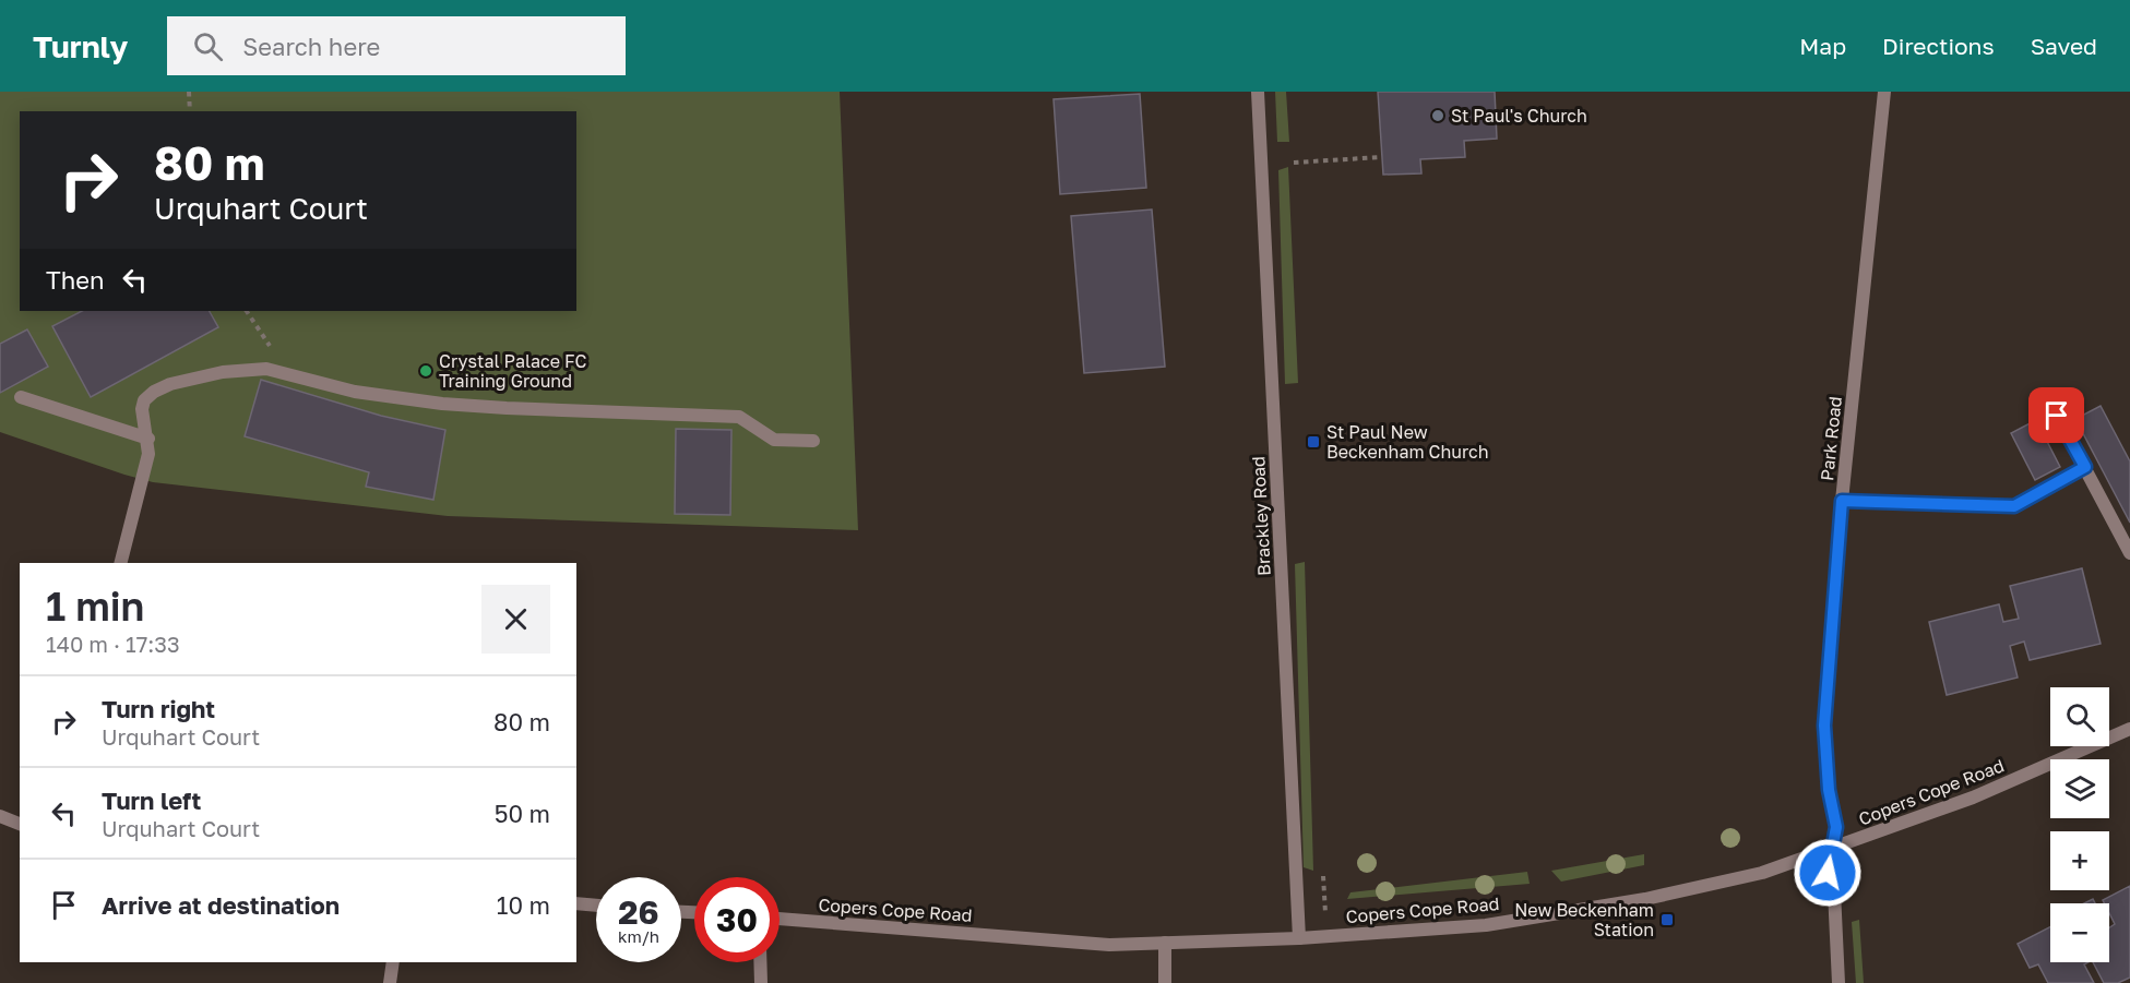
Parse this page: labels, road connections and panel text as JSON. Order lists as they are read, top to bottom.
{
  "streets": {
    "street": ["Park Road", "Brackley Road", "Copers Cope Road"]
  },
  "crossings": [
    ["Park Road", "Copers Cope Road"],
    ["Brackley Road", "Copers Cope Road"]
  ],
  "places": {
    "other": ["St Paul's Church", "Crystal Palace FC Training Ground"],
    "transit": ["St Paul New Beckenham Church", "New Beckenham Station"]
  },
  "page": {
    "header": "Turnly",
    "search": "Search here",
    "nav": ["Map", "Directions", "Saved"],
    "turn": ["80 m", "Urquhart Court"],
    "then": "Then",
    "heading": ["1 min", "140 m · 17:33"],
    "list": [
      {
        "name": "Turn right",
        "note": "Urquhart Court",
        "value": "80 m"
      },
      {
        "name": "Turn left",
        "note": "Urquhart Court",
        "value": "50 m"
      },
      {
        "name": "Arrive at destination",
        "value": "10 m"
      }
    ],
    "map_buttons": ["+", "−"],
    "speed": "26 km/h",
    "limit": "30"
  }
}
